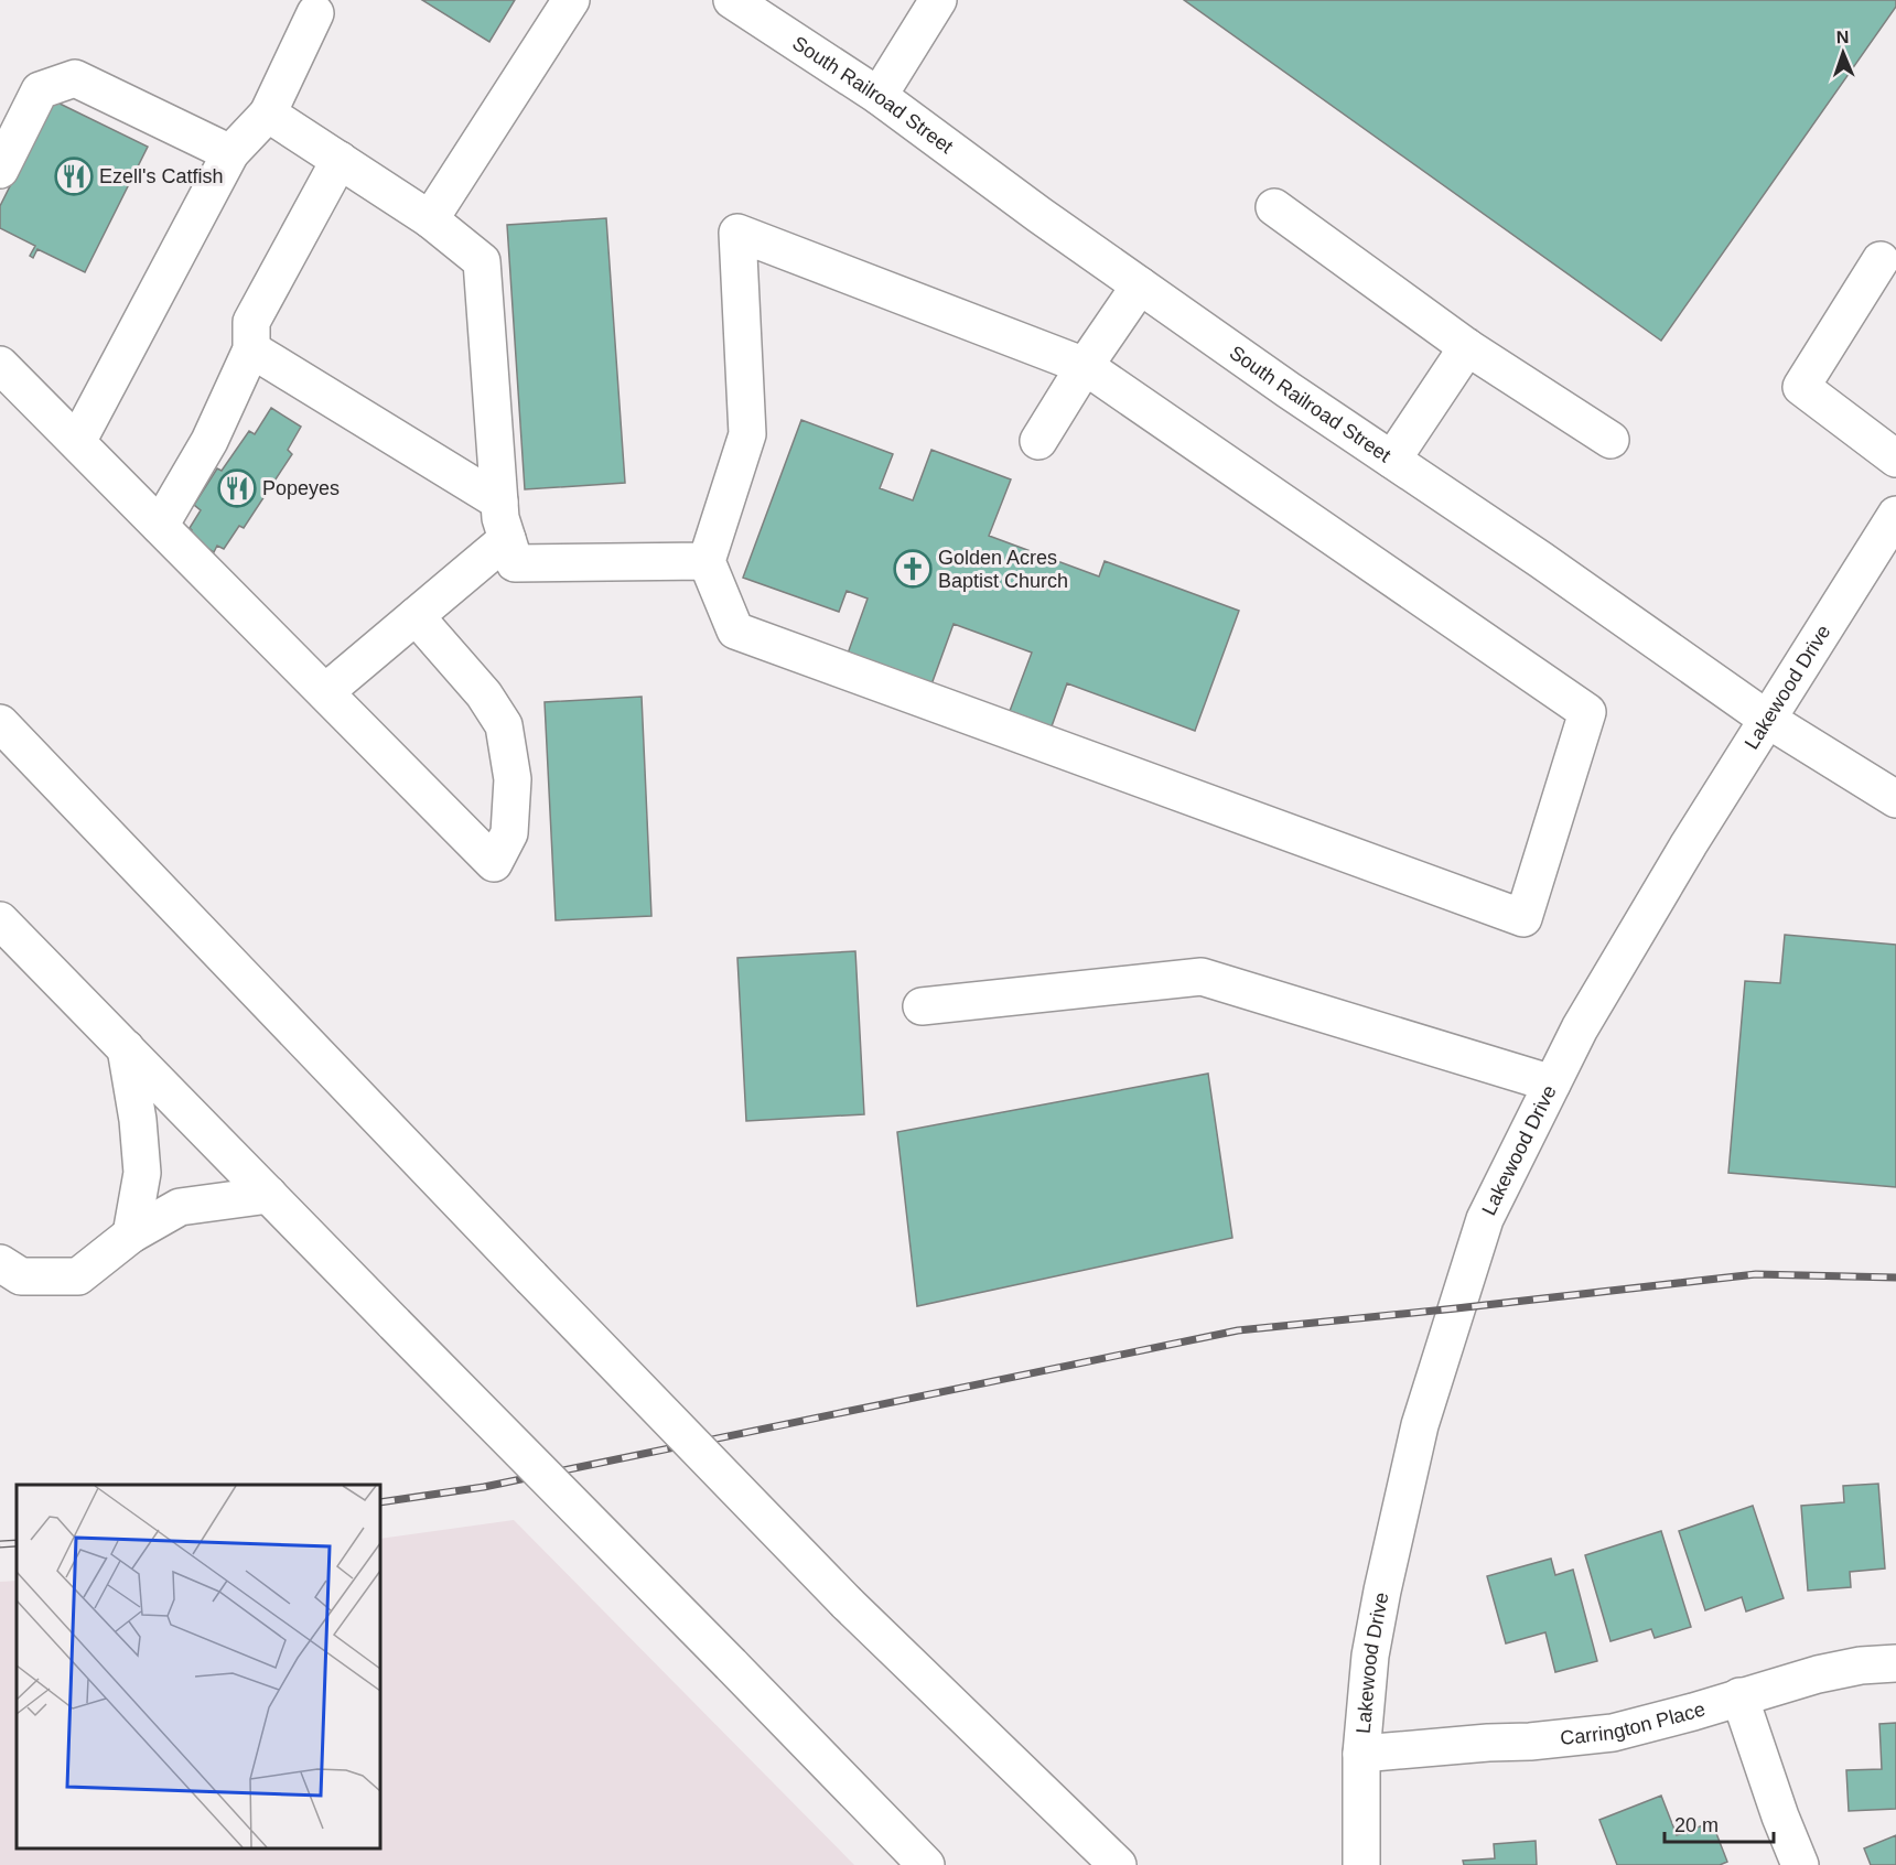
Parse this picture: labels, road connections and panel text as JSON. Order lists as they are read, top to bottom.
{
  "streets": {
    "main road": ["South Railroad Street", "Lakewood Drive", "Carrington Place"]
  },
  "crossings": [
    ["South Railroad Street", "Lakewood Drive"],
    ["Lakewood Drive", "Carrington Place"]
  ],
  "places": {
    "restaurant": ["Ezell's Catfish", "Popeyes"],
    "church": ["Golden Acres Baptist Church"]
  },
  "scale_bar": "20 m",
  "north": "top"
}
